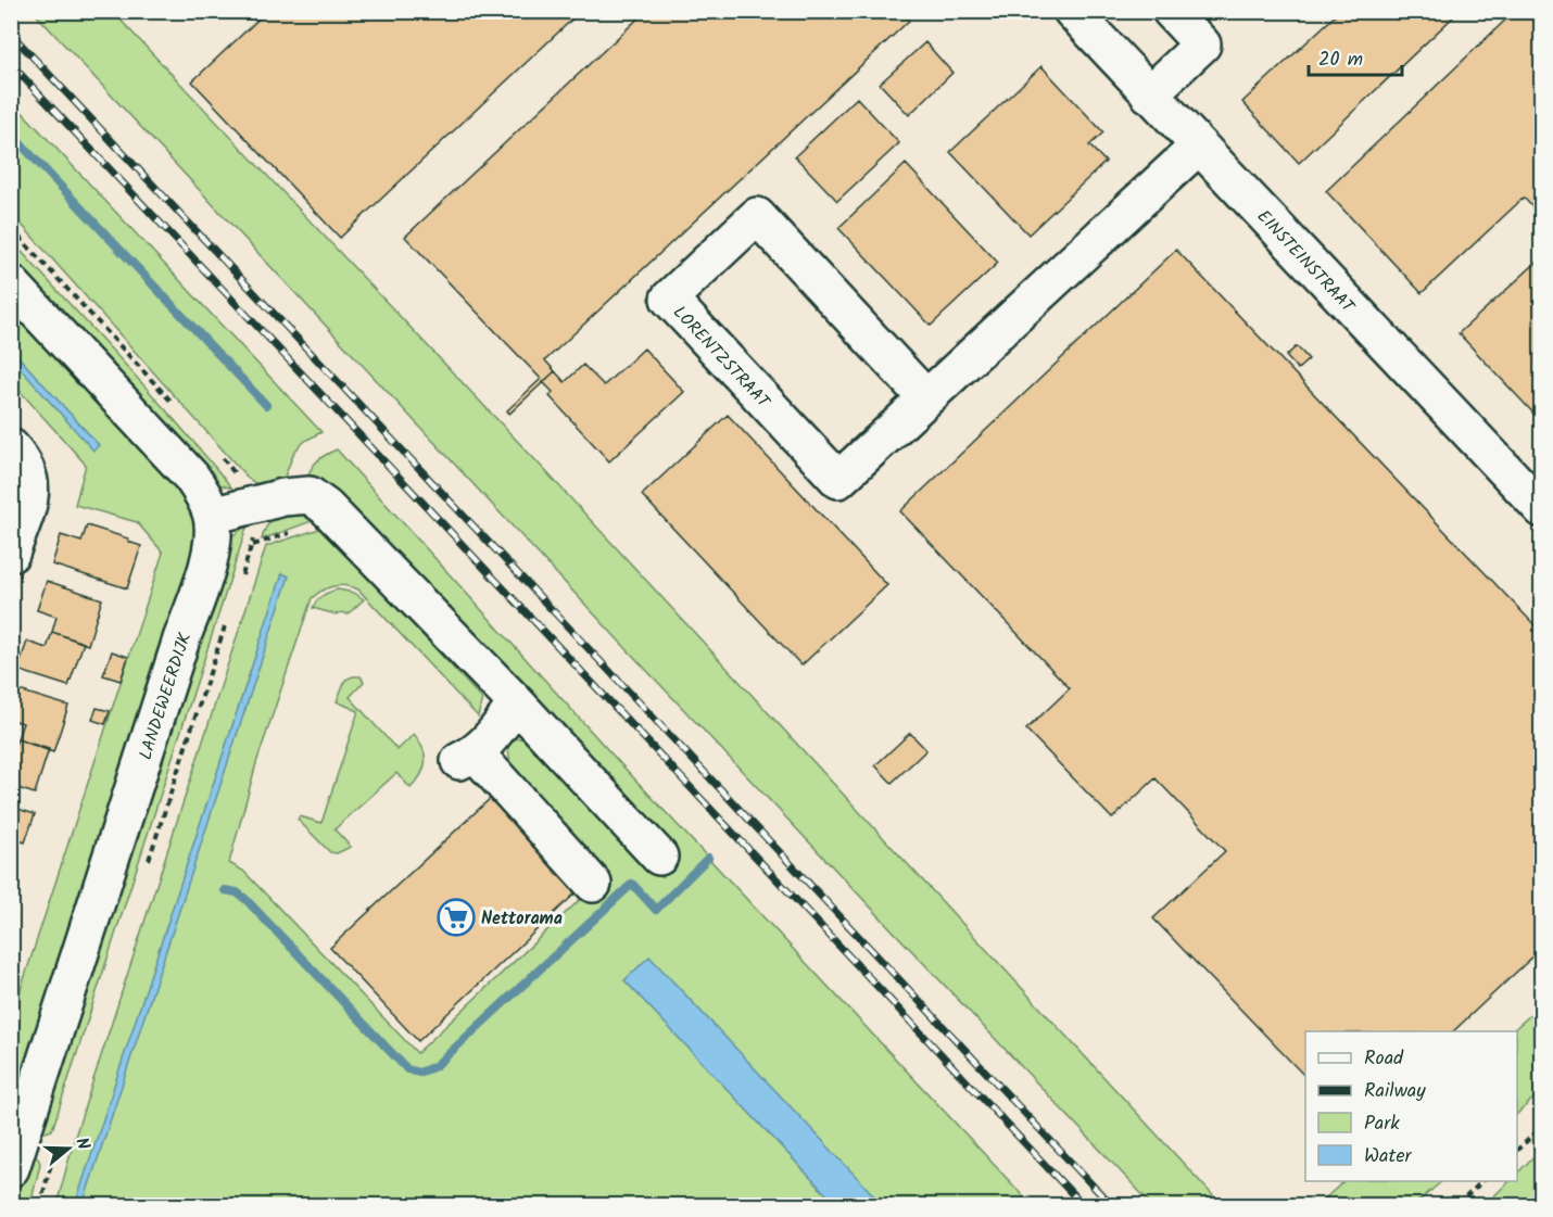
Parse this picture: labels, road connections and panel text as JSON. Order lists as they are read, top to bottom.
{
  "streets": {
    "street": ["EINSTEINSTRAAT", "LORENTZSTRAAT", "LANDEWEERDIJK"]
  },
  "crossings": [
    ["EINSTEINSTRAAT", "LORENTZSTRAAT"]
  ],
  "places": {
    "supermarket": ["Nettorama"]
  },
  "legend": [
    "Road",
    "Railway",
    "Park",
    "Water"
  ],
  "scale_bar": "20 m",
  "north": "right"
}
